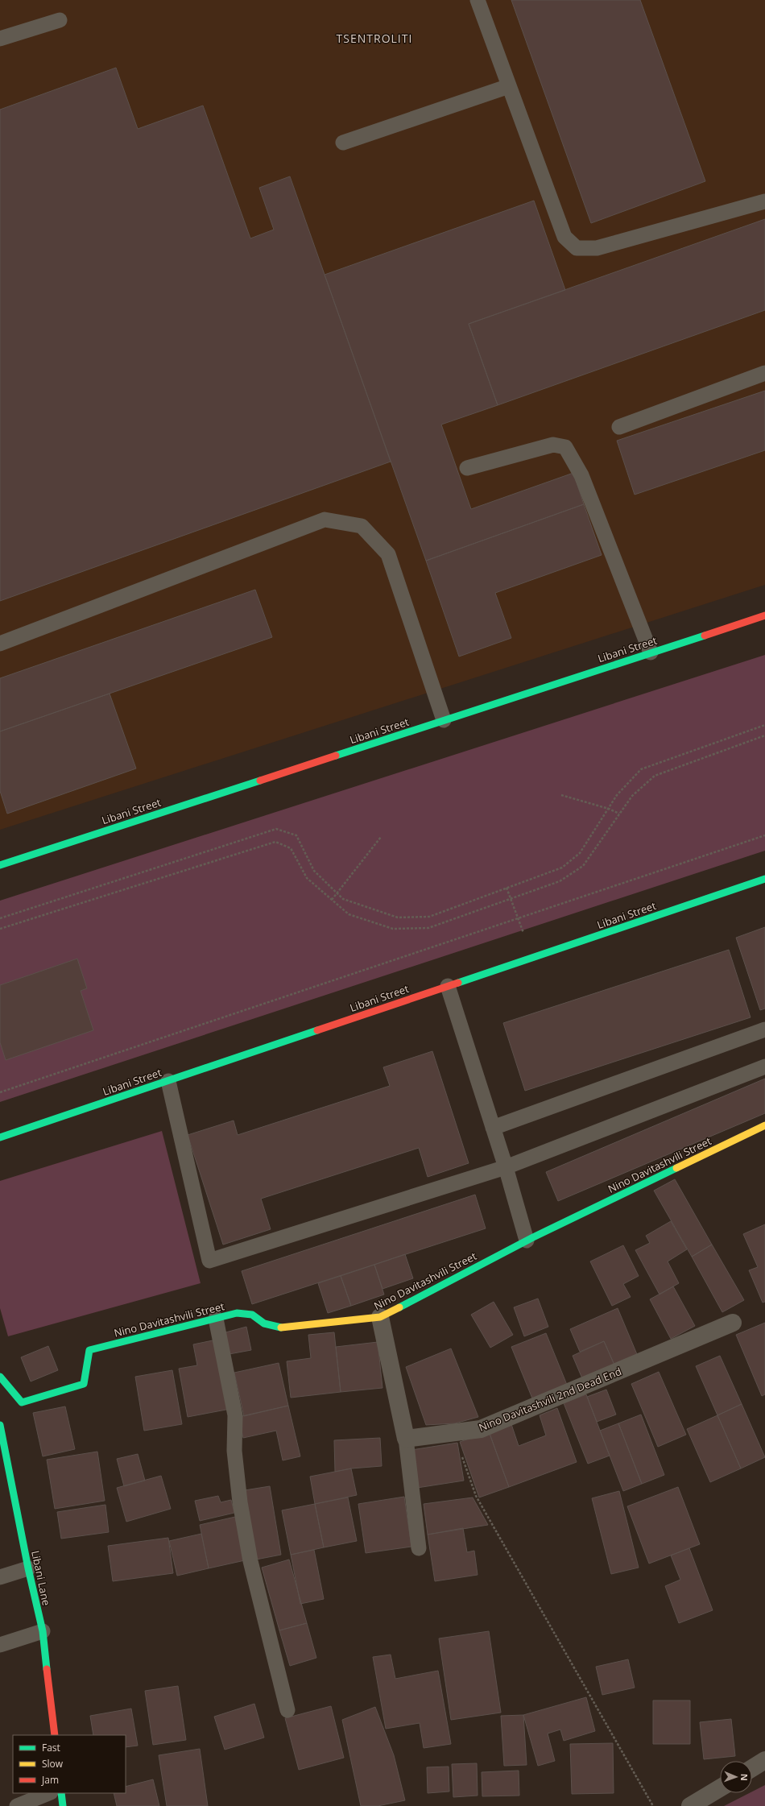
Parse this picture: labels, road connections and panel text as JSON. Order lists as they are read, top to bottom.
{
  "streets": {
    "street": [
      "Libani Street",
      "Nino Davitashvili Street",
      "Nino Davitashvili 2nd Dead End",
      "Libani Lane"
    ]
  },
  "districts": ["TSENTROLITI"],
  "legend": ["Fast", "Slow", "Jam"],
  "north": "right"
}
